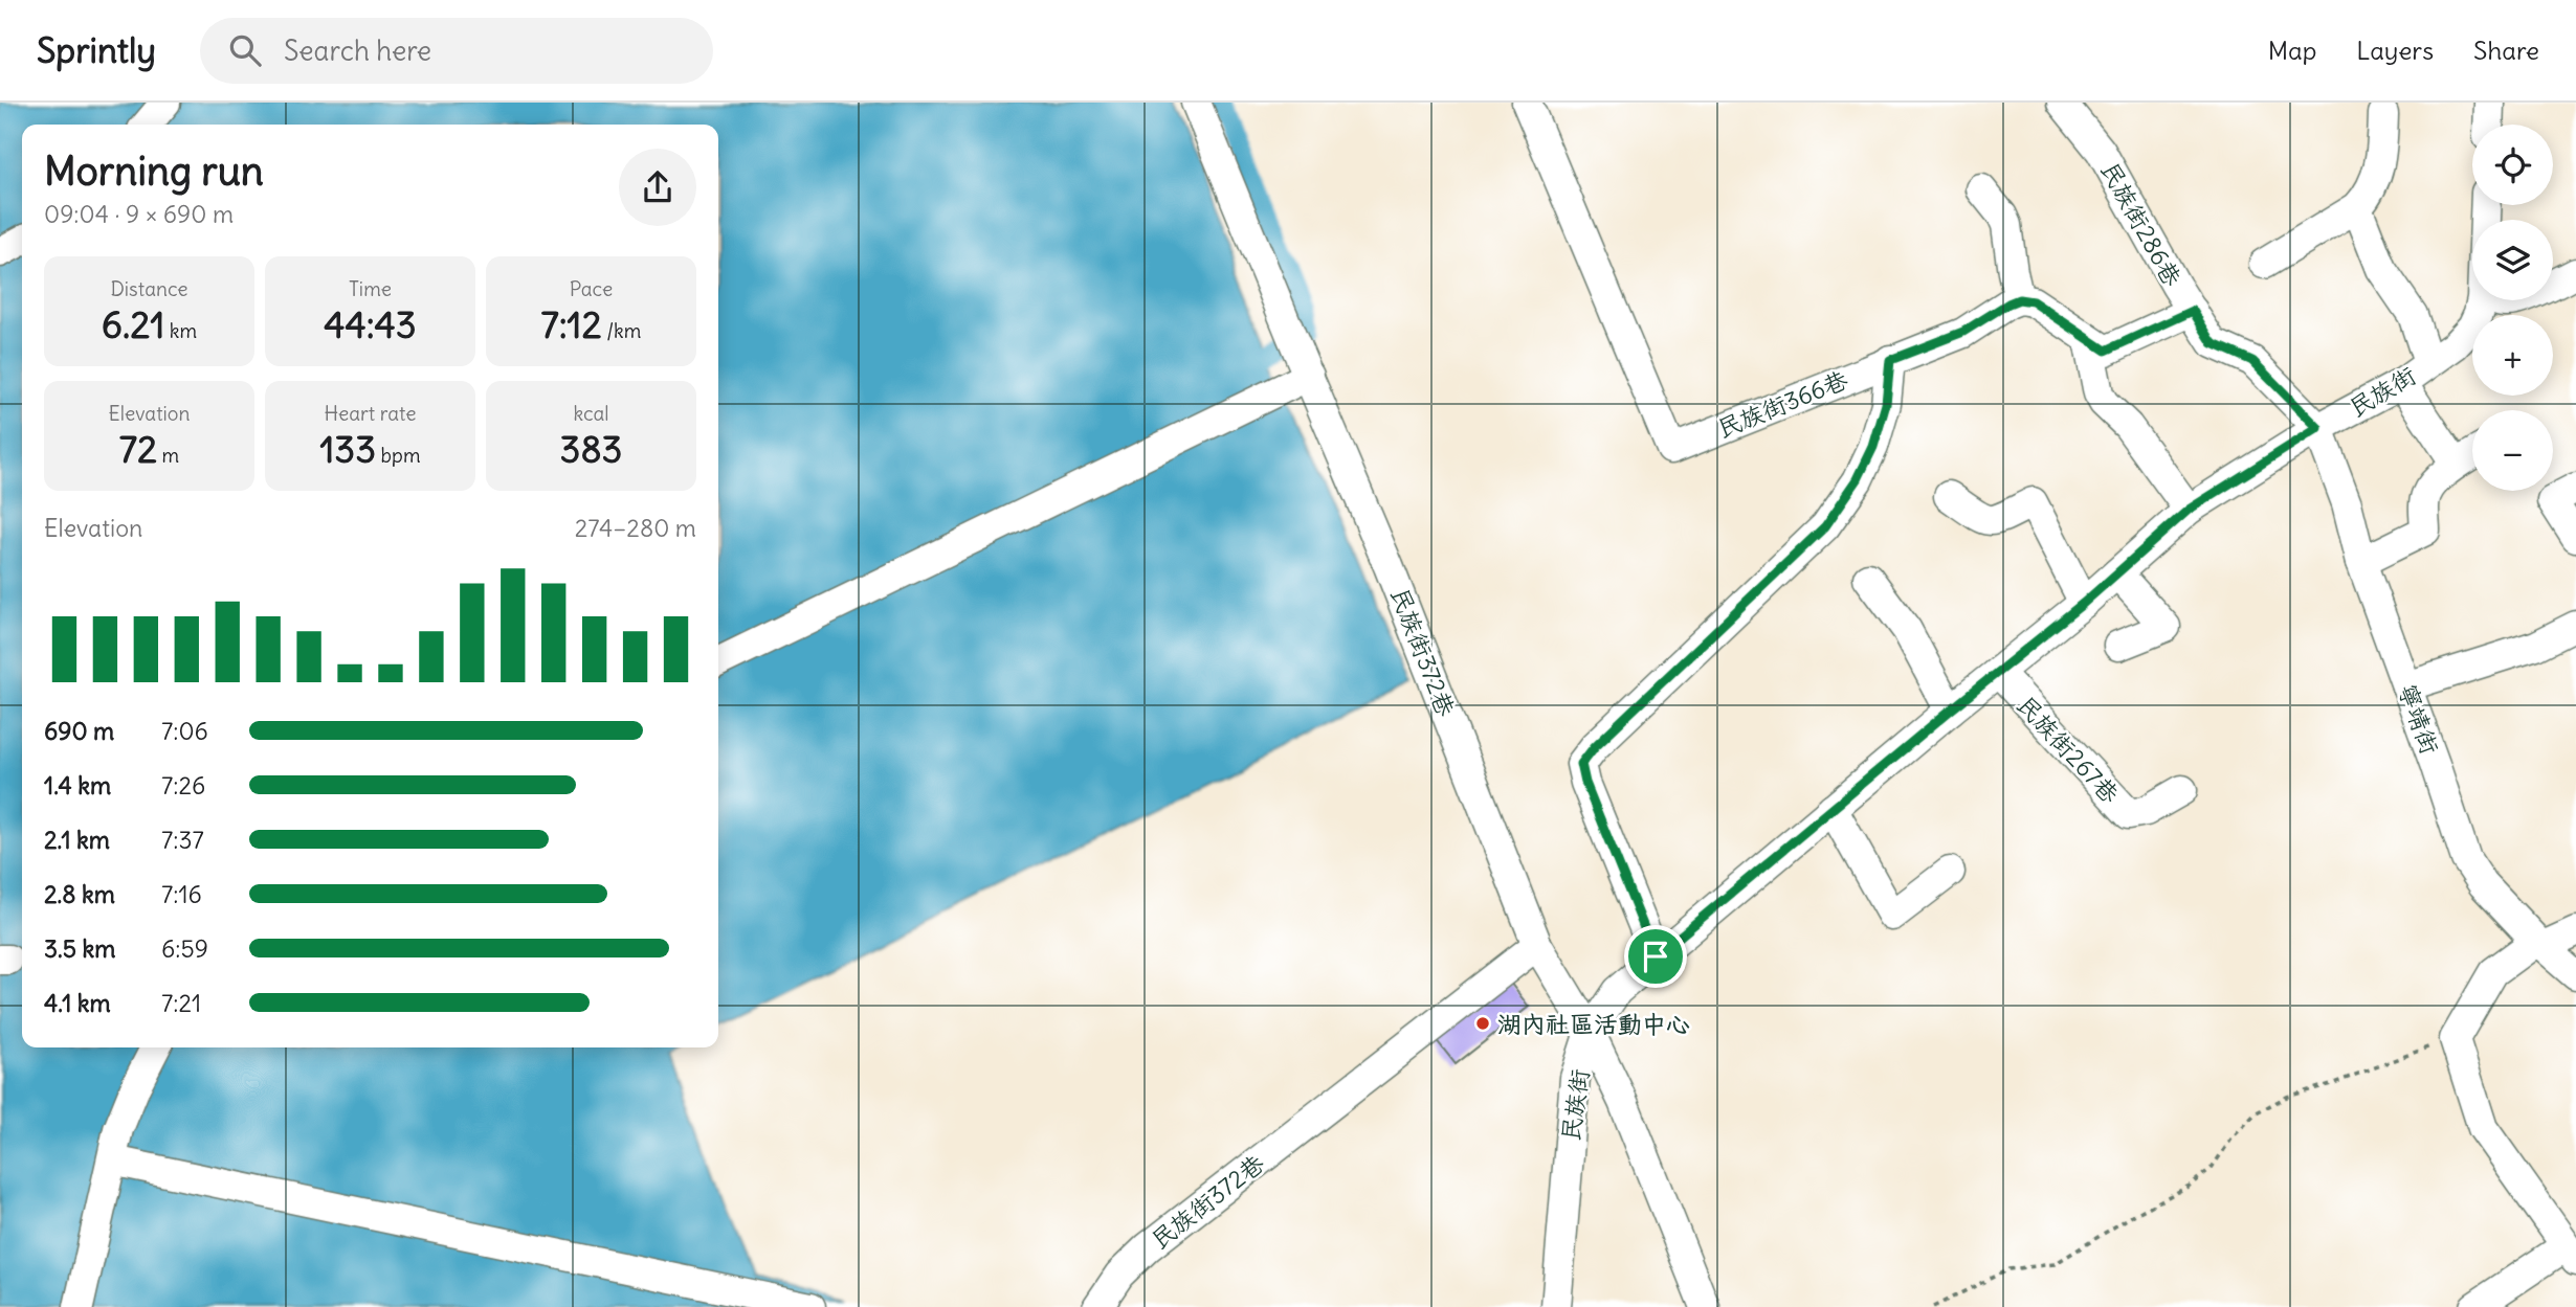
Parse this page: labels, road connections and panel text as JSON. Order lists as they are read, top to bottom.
{
  "streets": {
    "street": [
      "民族街286巷",
      "民族街",
      "民族街366巷",
      "民族街372巷",
      "寧靖街",
      "民族街267巷"
    ]
  },
  "crossings": [
    ["民族街286巷", "民族街"],
    ["民族街286巷", "寧靖街"],
    ["民族街", "民族街372巷"],
    ["民族街", "寧靖街"],
    ["民族街", "民族街267巷"]
  ],
  "places": ["湖內社區活動中心"],
  "page": {
    "header": "Sprintly",
    "search": "Search here",
    "nav": ["Map", "Layers", "Share"],
    "map_buttons": ["+", "−"],
    "heading": ["Morning run", "09:04 · 9 × 690 m"],
    "stats": [
      ["Distance", "6.21 km"],
      ["Time", "44:43"],
      ["Pace", "7:12 /km"],
      ["Elevation", "72 m"],
      ["Heart rate", "133 bpm"],
      ["kcal", "383"]
    ],
    "chart": ["Elevation", "274–280 m"],
    "list": [
      {
        "name": "690 m",
        "note": "7:06"
      },
      {
        "name": "1.4 km",
        "note": "7:26"
      },
      {
        "name": "2.1 km",
        "note": "7:37"
      },
      {
        "name": "2.8 km",
        "note": "7:16"
      },
      {
        "name": "3.5 km",
        "note": "6:59"
      },
      {
        "name": "4.1 km",
        "note": "7:21"
      }
    ]
  }
}
